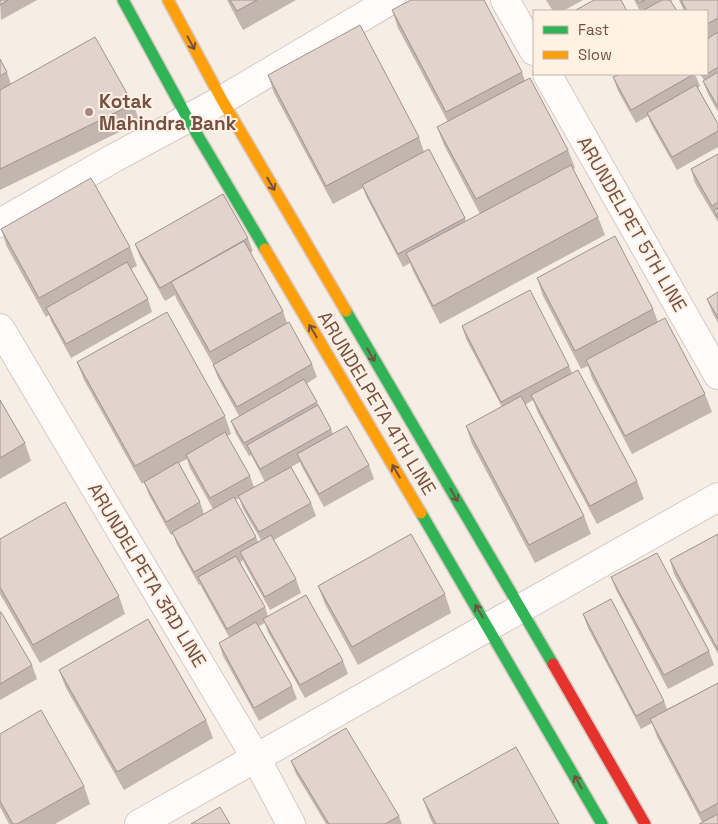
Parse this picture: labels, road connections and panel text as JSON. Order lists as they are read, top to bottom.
{
  "streets": {
    "street": ["ARUNDELPET 5TH LINE", "ARUNDELPETA 4TH LINE", "ARUNDELPETA 3RD LINE"]
  },
  "places": ["Kotak Mahindra Bank"],
  "legend": ["Fast", "Slow"]
}
